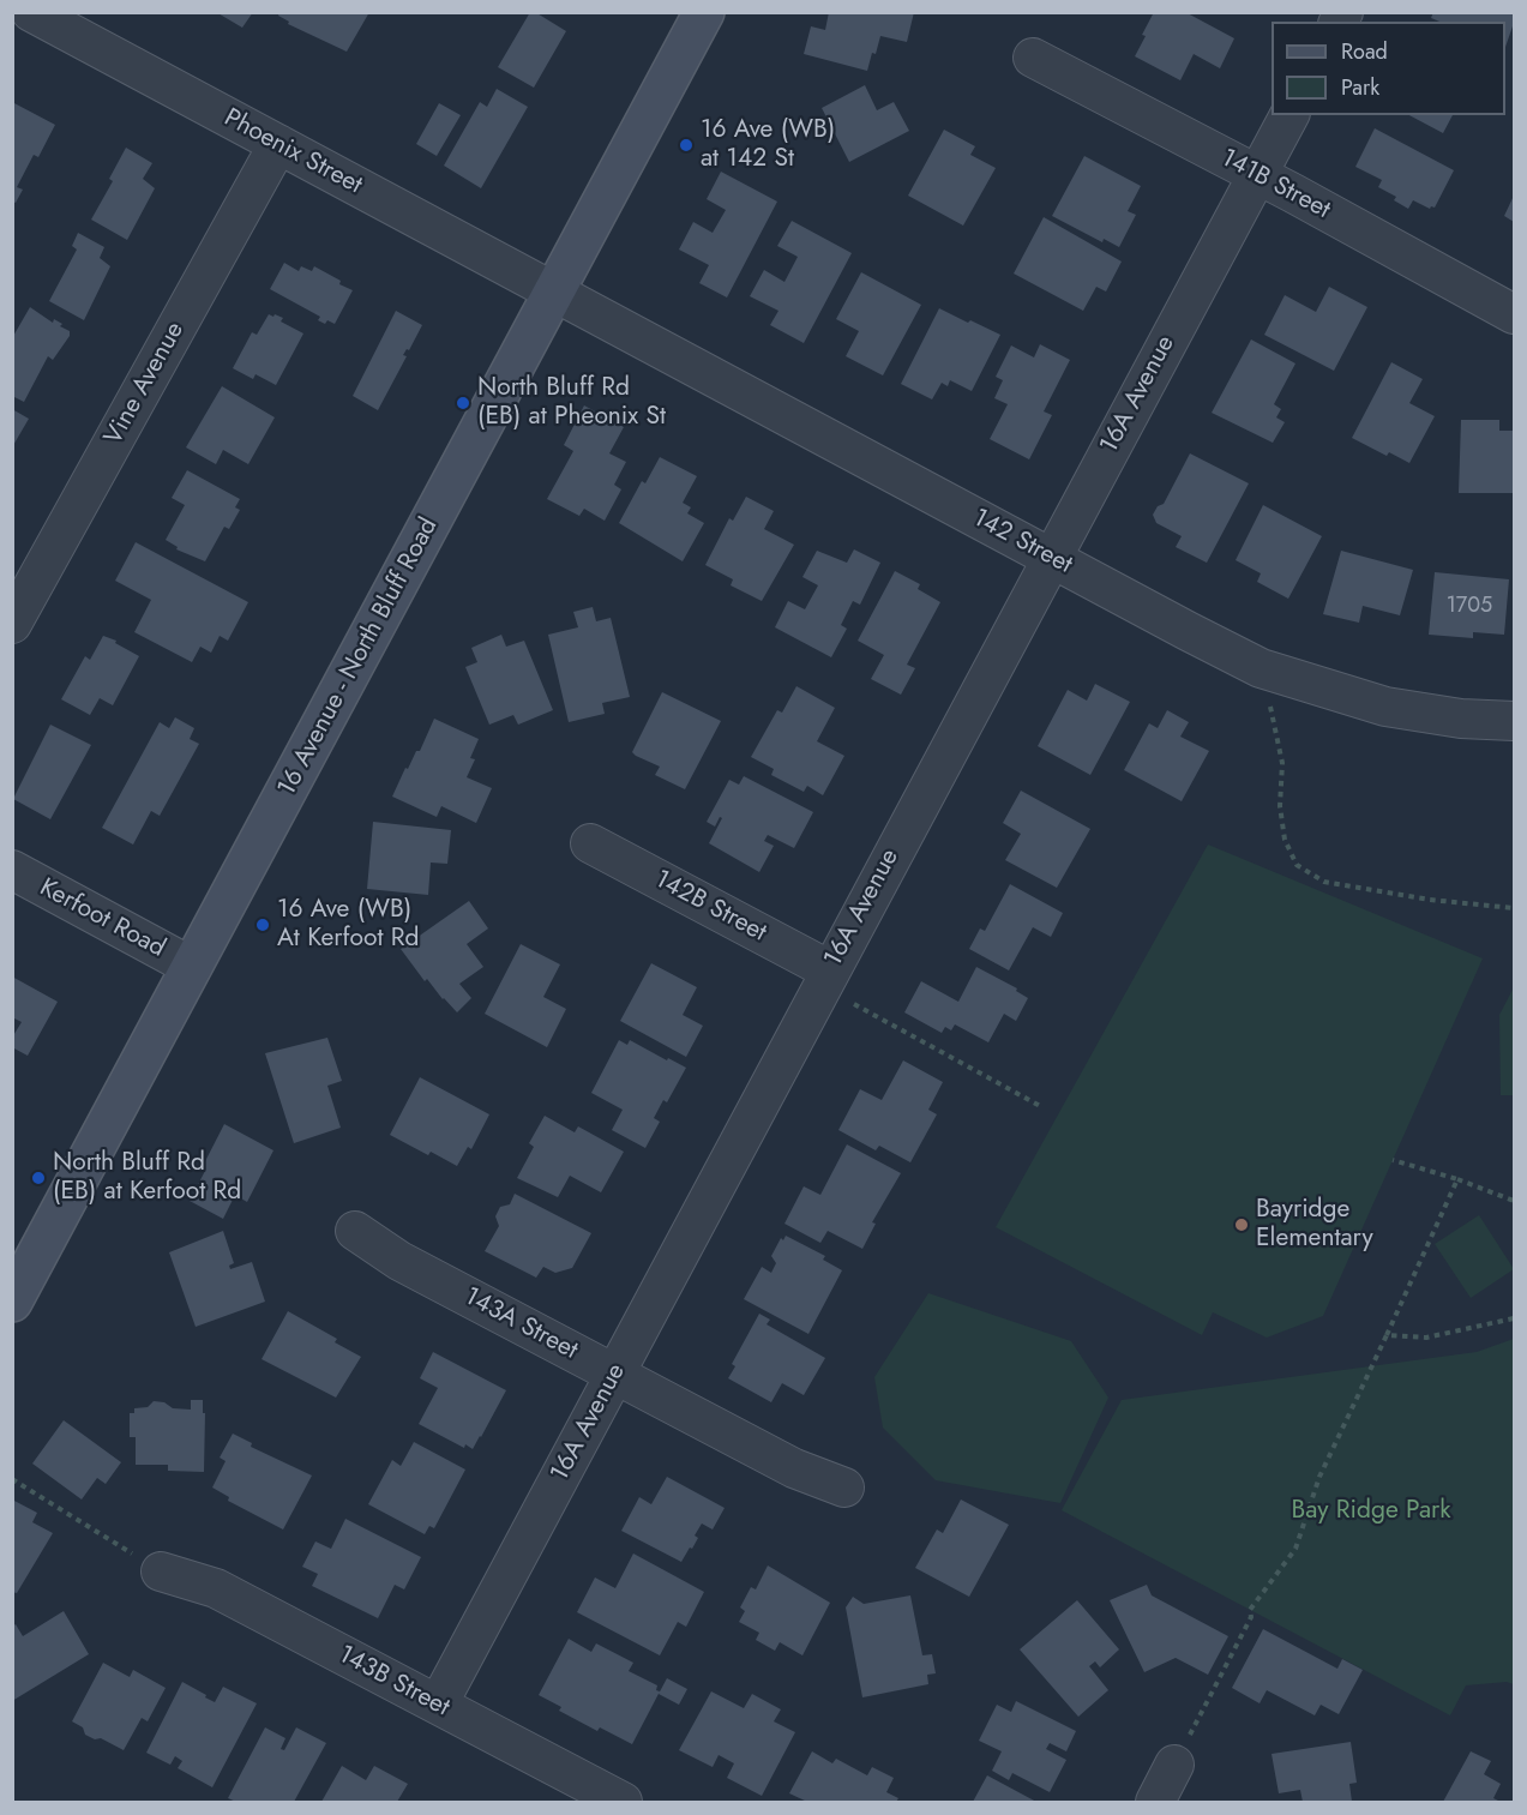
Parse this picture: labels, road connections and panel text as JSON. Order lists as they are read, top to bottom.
{
  "streets": {
    "main road": ["16 Avenue - North Bluff Road"],
    "street": [
      "Phoenix Street",
      "141B Street",
      "Vine Avenue",
      "16A Avenue",
      "142 Street",
      "142B Street",
      "Kerfoot Road",
      "143A Street",
      "143B Street"
    ]
  },
  "crossings": [
    ["Phoenix Street", "Vine Avenue"],
    ["Phoenix Street", "142 Street"],
    ["Phoenix Street", "16 Avenue - North Bluff Road"],
    ["141B Street", "16A Avenue"],
    ["16A Avenue", "142 Street"],
    ["16A Avenue", "142B Street"],
    ["16A Avenue", "143A Street"],
    ["16A Avenue", "143B Street"],
    ["142 Street", "16 Avenue - North Bluff Road"],
    ["16 Avenue - North Bluff Road", "Kerfoot Road"]
  ],
  "parks": ["Bay Ridge Park"],
  "places": [
    "16 Ave (WB) at 142 St",
    "North Bluff Rd (EB) at Pheonix St",
    "16 Ave (WB) At Kerfoot Rd",
    "North Bluff Rd (EB) at Kerfoot Rd",
    "Bayridge Elementary"
  ],
  "house_numbers": ["1705"],
  "legend": ["Road", "Park"]
}
